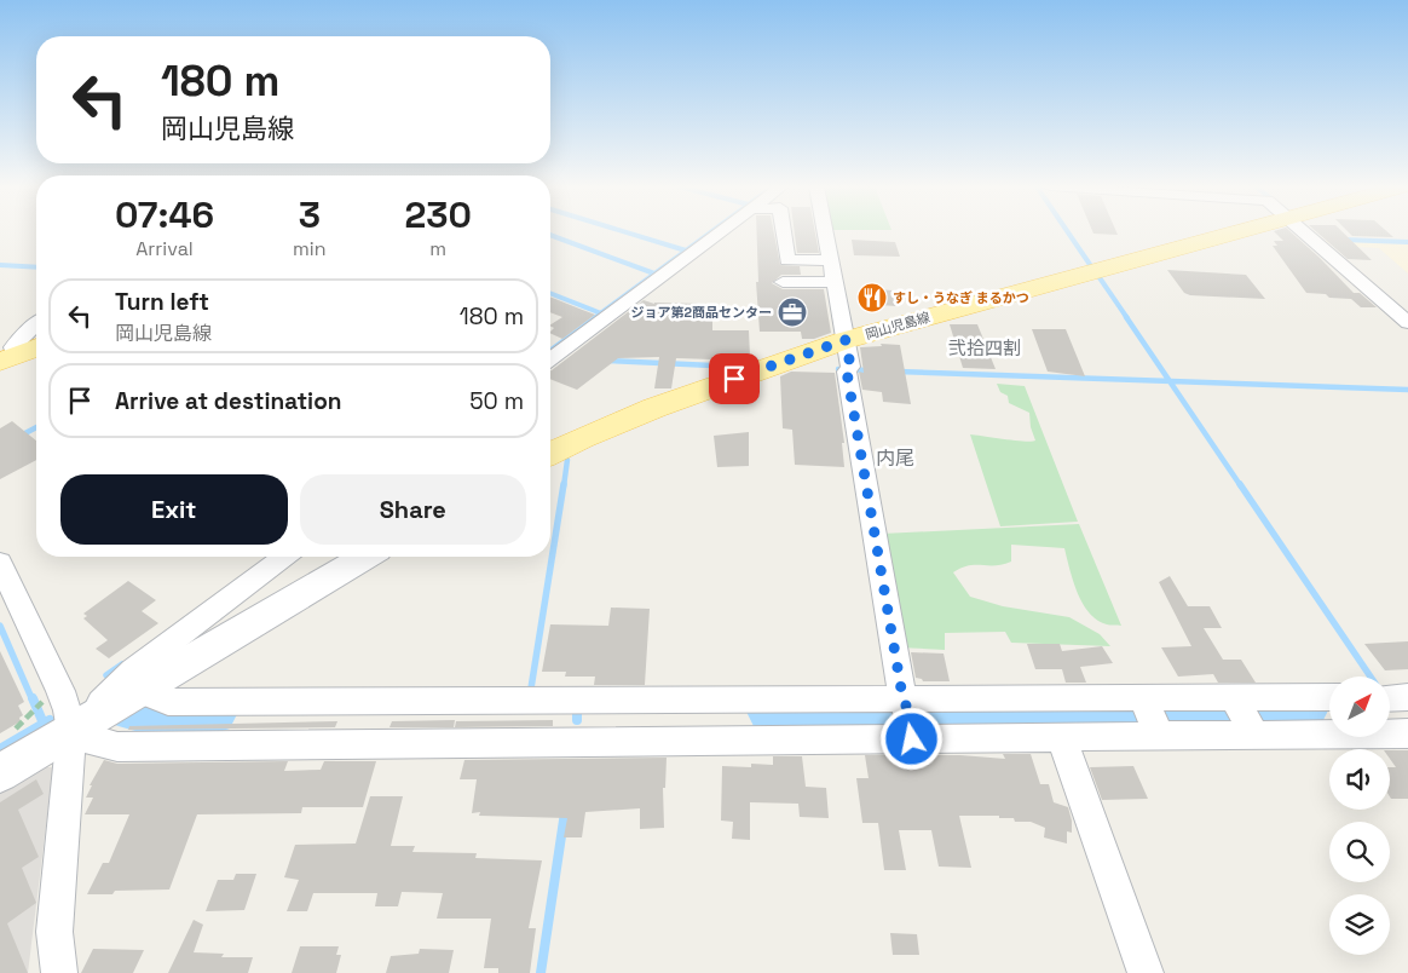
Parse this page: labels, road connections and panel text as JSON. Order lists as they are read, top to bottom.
{
  "streets": {
    "main road": ["岡山児島線"]
  },
  "districts": ["弐拾四割", "内尾"],
  "places": {
    "restaurant": ["すし・うなぎ まるかつ"],
    "office": ["ジョア第2商品センター"]
  },
  "north": "top right",
  "page": {
    "turn": ["180 m", "岡山児島線"],
    "eta": [
      "07:46",
      "Arrival",
      "3",
      "min",
      "230",
      "m"
    ],
    "list": [
      {
        "name": "Turn left",
        "note": "岡山児島線",
        "value": "180 m"
      },
      {
        "name": "Arrive at destination",
        "value": "50 m"
      }
    ],
    "buttons": ["Exit", "Share"]
  }
}
